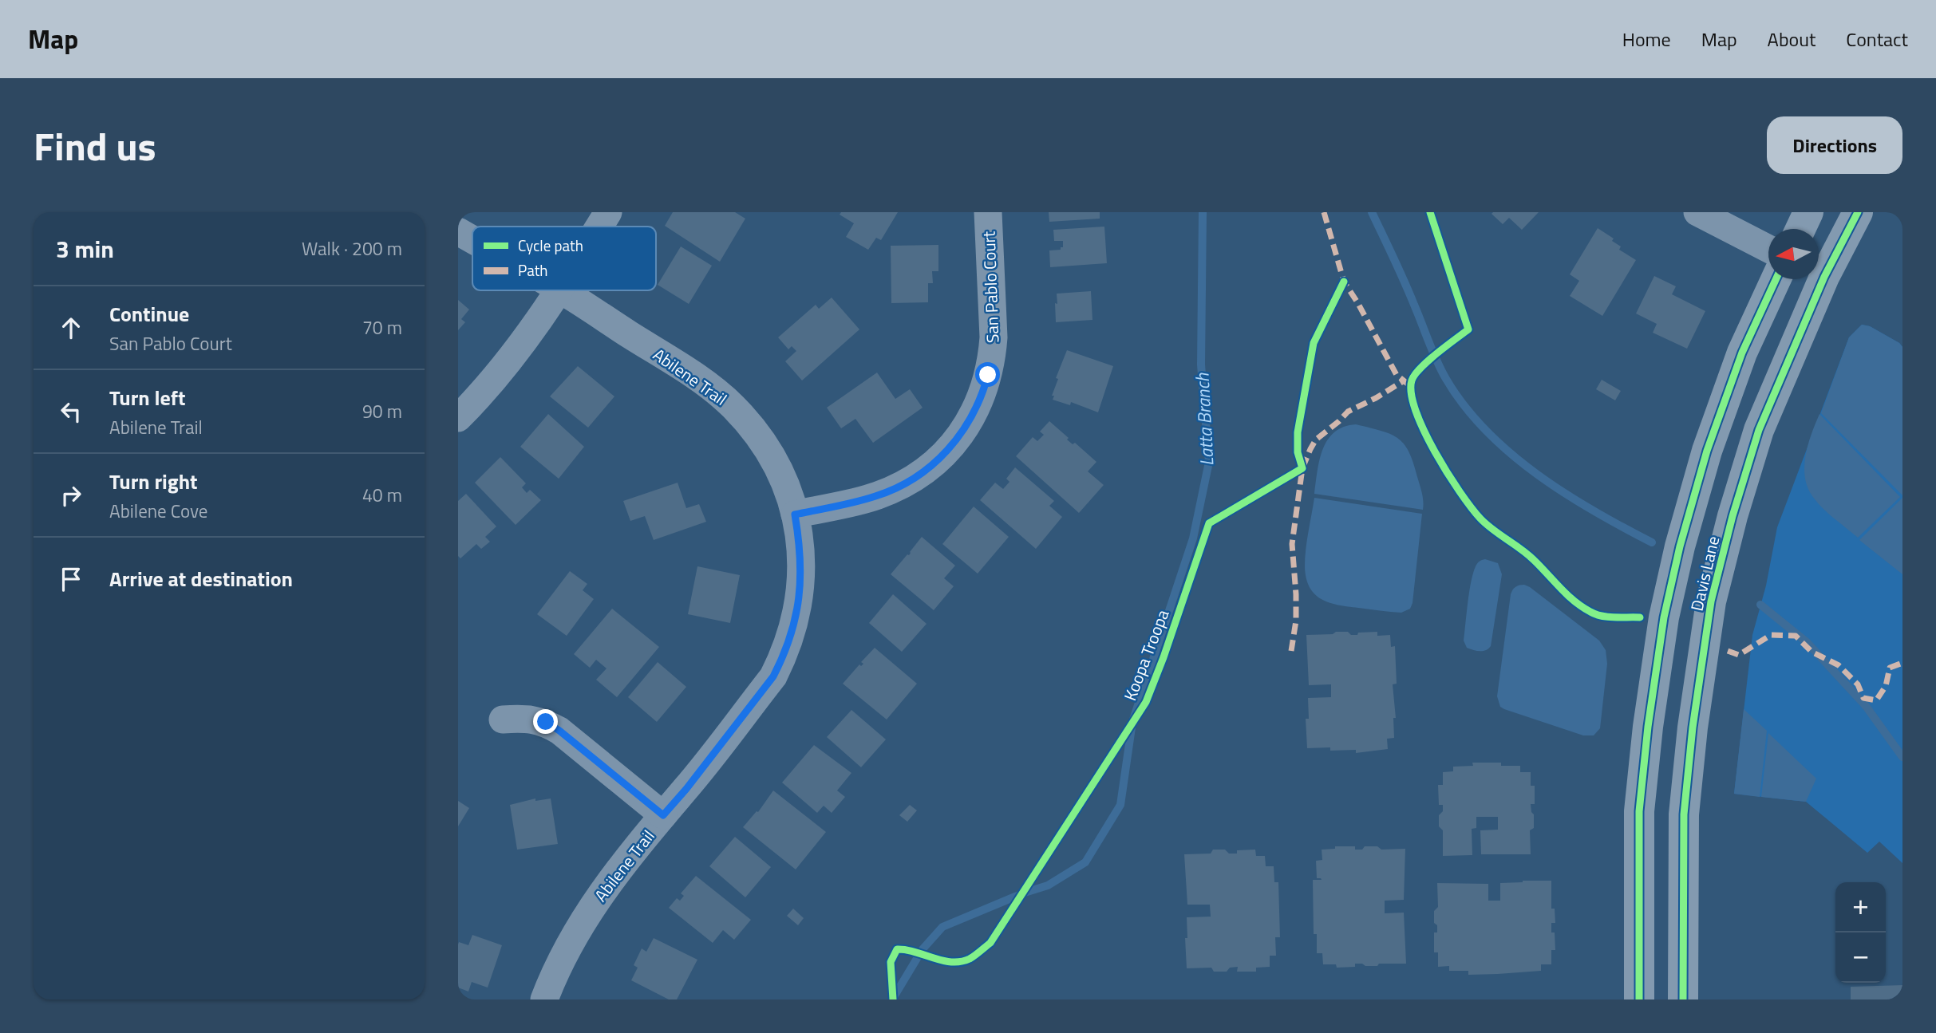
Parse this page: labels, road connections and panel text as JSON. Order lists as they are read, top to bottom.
{
  "streets": {
    "main road": ["Davis Lane"],
    "street": ["San Pablo Court", "Abilene Trail"],
    "cycle path": ["Koopa Troopa"]
  },
  "crossings": [
    ["San Pablo Court", "Abilene Trail"]
  ],
  "water": ["Latta Branch"],
  "legend": ["Cycle path", "Path"],
  "north": "left",
  "page": {
    "header": "Map",
    "nav": [
      "Home",
      "Map",
      "About",
      "Contact"
    ],
    "title": "Find us",
    "buttons": "Directions",
    "heading": ["3 min", "Walk · 200 m"],
    "list": [
      ["Continue", "San Pablo Court", "70 m"],
      ["Turn left", "Abilene Trail", "90 m"],
      ["Turn right", "Abilene Cove", "40 m"],
      "Arrive at destination"
    ],
    "map_buttons": ["+", "−"]
  }
}
